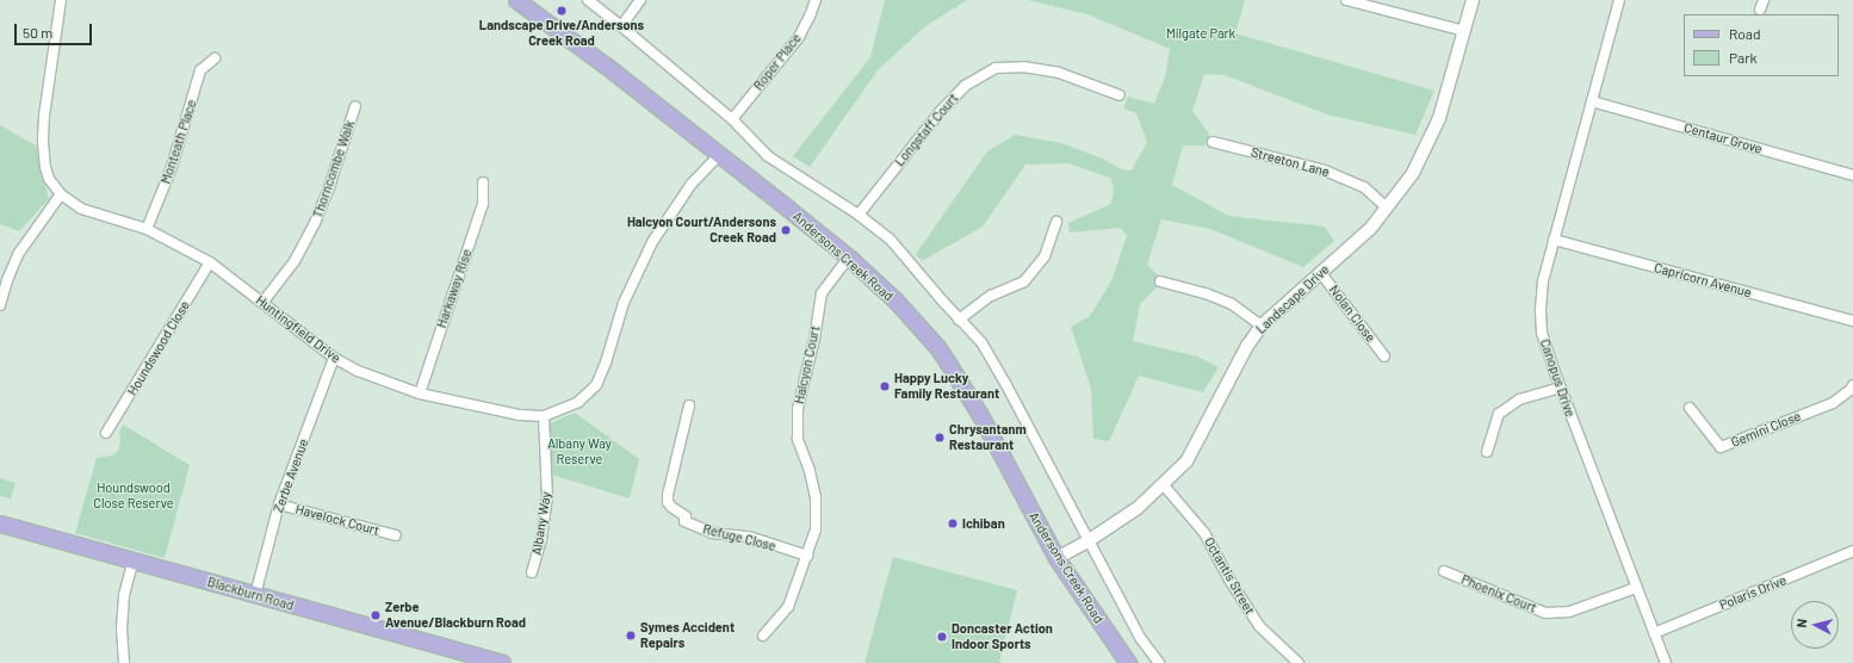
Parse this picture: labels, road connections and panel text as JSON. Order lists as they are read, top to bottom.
{
  "streets": {
    "main road": ["Andersons Creek Road", "Blackburn Road"],
    "street": [
      "Roper Place",
      "Longstaff Court",
      "Centaur Grove",
      "Monteath Place",
      "Streeton Lane",
      "Thorncombe Walk",
      "Capricorn Avenue",
      "Harkaway Rise",
      "Landscape Drive",
      "Nolan Close",
      "Huntingfield Drive",
      "Houndswood Close",
      "Halcyon Court",
      "Canopus Drive",
      "Gemini Close",
      "Zerbe Avenue",
      "Havelock Court",
      "Albany Way",
      "Refuge Close",
      "Octantis Street",
      "Polaris Drive",
      "Phoenix Court"
    ]
  },
  "crossings": [
    ["Centaur Grove", "Canopus Drive"],
    ["Monteath Place", "Huntingfield Drive"],
    ["Streeton Lane", "Landscape Drive"],
    ["Thorncombe Walk", "Huntingfield Drive"],
    ["Andersons Creek Road", "Landscape Drive"],
    ["Andersons Creek Road", "Huntingfield Drive"],
    ["Andersons Creek Road", "Halcyon Court"],
    ["Capricorn Avenue", "Canopus Drive"],
    ["Harkaway Rise", "Huntingfield Drive"],
    ["Landscape Drive", "Nolan Close"],
    ["Landscape Drive", "Octantis Street"],
    ["Huntingfield Drive", "Houndswood Close"],
    ["Huntingfield Drive", "Zerbe Avenue"],
    ["Huntingfield Drive", "Albany Way"],
    ["Halcyon Court", "Refuge Close"],
    ["Canopus Drive", "Polaris Drive"],
    ["Canopus Drive", "Phoenix Court"],
    ["Zerbe Avenue", "Havelock Court"],
    ["Zerbe Avenue", "Blackburn Road"]
  ],
  "parks": ["Milgate Park", "Albany Way Reserve", "Houndswood Close Reserve"],
  "places": [
    "Landscape Drive/Andersons Creek Road",
    "Halcyon Court/Andersons Creek Road",
    "Happy Lucky Family Restaurant",
    "Chrysantanm Restaurant",
    "Ichiban",
    "Zerbe Avenue/Blackburn Road",
    "Symes Accident Repairs",
    "Doncaster Action Indoor Sports"
  ],
  "legend": ["Road", "Park"],
  "scale_bar": "50 m",
  "north": "left"
}
